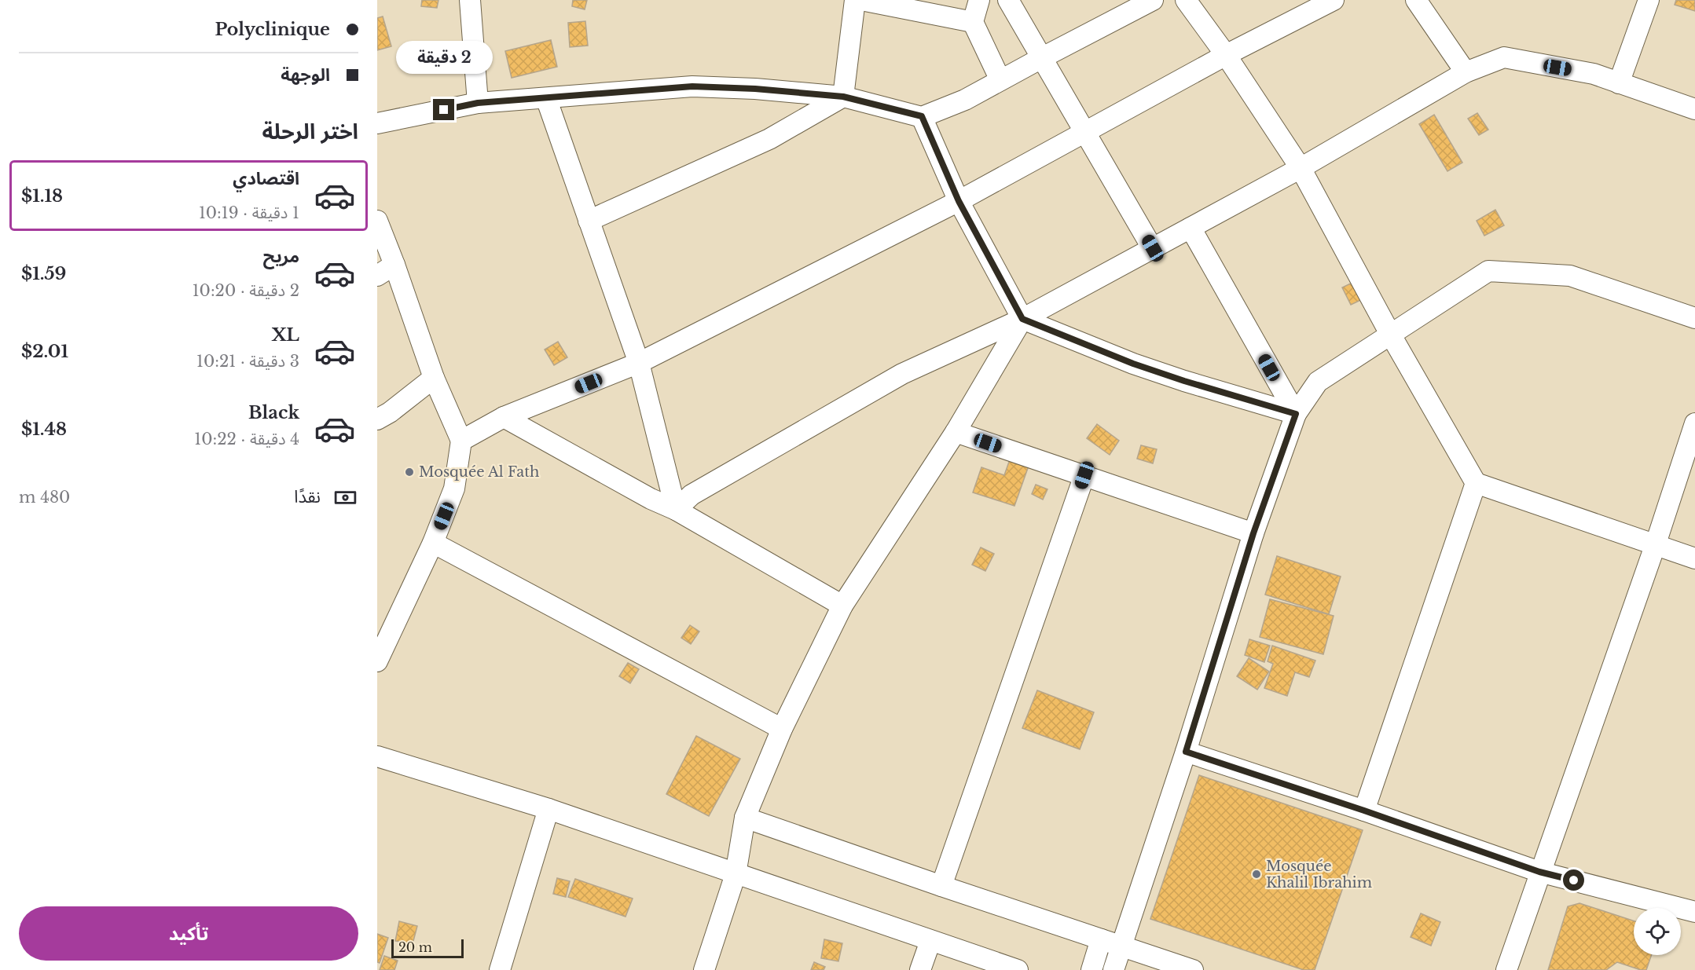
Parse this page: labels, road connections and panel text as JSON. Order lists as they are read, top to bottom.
{
  "places": ["Mosquée Al Fath", "Mosquée Khalil Ibrahim"],
  "scale_bar": "20 m",
  "page": {
    "banner": ["Polyclinique", "الوجهة"],
    "bubble": "2 دقيقة",
    "heading": "اختر الرحلة",
    "list": [
      {
        "name": "اقتصادي",
        "note": "1 دقيقة · 10:19",
        "value": "$1.18"
      },
      {
        "name": "مريح",
        "note": "2 دقيقة · 10:20",
        "value": "$1.59"
      },
      {
        "name": "XL",
        "note": "3 دقيقة · 10:21",
        "value": "$2.01"
      },
      {
        "name": "Black",
        "note": "4 دقيقة · 10:22",
        "value": "$1.48"
      }
    ],
    "pay": ["نقدًا", "480 m"],
    "buttons": "تأكيد",
    "scale": "20 m"
  }
}
